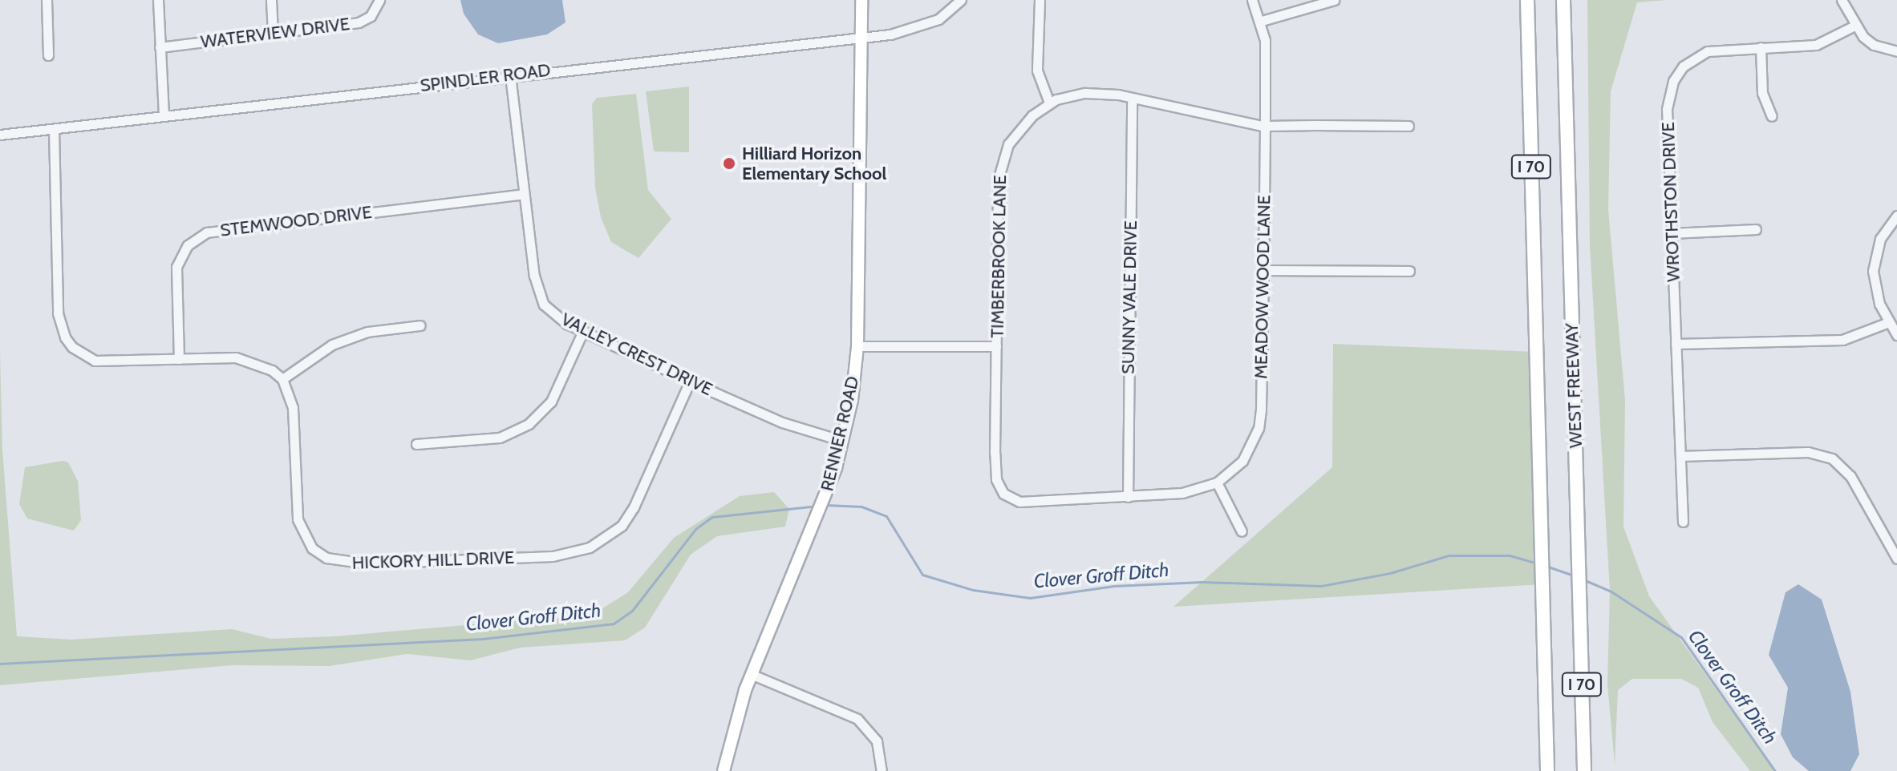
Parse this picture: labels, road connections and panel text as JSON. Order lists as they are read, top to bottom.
{
  "streets": {
    "highway": ["I 70", "WEST FREEWAY"],
    "main road": ["RENNER ROAD"],
    "street": [
      "WATERVIEW DRIVE",
      "SPINDLER ROAD",
      "WROTHSTON DRIVE",
      "STEMWOOD DRIVE",
      "TIMBERBROOK LANE",
      "MEADOW WOOD LANE",
      "SUNNY VALE DRIVE",
      "VALLEY CREST DRIVE",
      "HICKORY HILL DRIVE"
    ]
  },
  "crossings": [
    ["SPINDLER ROAD", "VALLEY CREST DRIVE"],
    ["SPINDLER ROAD", "RENNER ROAD"],
    ["STEMWOOD DRIVE", "VALLEY CREST DRIVE"],
    ["TIMBERBROOK LANE", "SUNNY VALE DRIVE"],
    ["VALLEY CREST DRIVE", "RENNER ROAD"],
    ["VALLEY CREST DRIVE", "HICKORY HILL DRIVE"]
  ],
  "water": ["Clover Groff Ditch"],
  "places": ["Hilliard Horizon Elementary School"]
}
